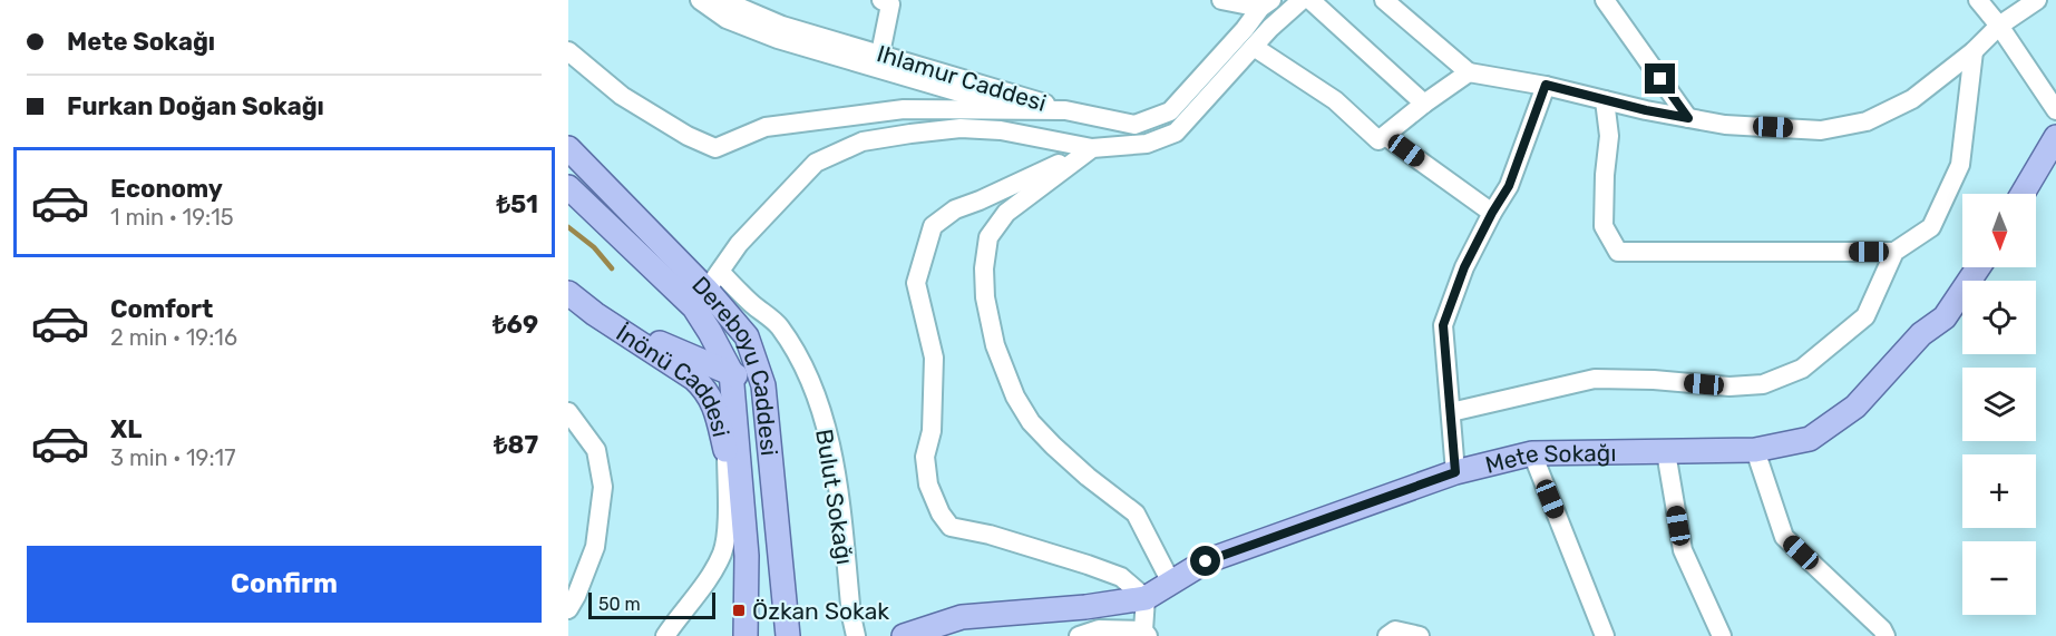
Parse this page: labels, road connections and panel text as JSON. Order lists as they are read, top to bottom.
{
  "streets": {
    "main road": ["Dereboyu Caddesi", "İnönü Caddesi", "Mete Sokağı"],
    "street": ["Ihlamur Caddesi", "Bulut Sokağı"]
  },
  "crossings": [
    ["Dereboyu Caddesi", "İnönü Caddesi"],
    ["Dereboyu Caddesi", "Bulut Sokağı"]
  ],
  "places": {
    "transit": ["Özkan Sokak"]
  },
  "scale_bar": "50 m",
  "north": "bottom",
  "page": {
    "banner": ["Mete Sokağı", "Furkan Doğan Sokağı"],
    "list": [
      {
        "name": "Economy",
        "note": "1 min · 19:15",
        "value": "₺51"
      },
      {
        "name": "Comfort",
        "note": "2 min · 19:16",
        "value": "₺69"
      },
      {
        "name": "XL",
        "note": "3 min · 19:17",
        "value": "₺87"
      }
    ],
    "map_buttons": ["+", "−"],
    "buttons": "Confirm",
    "scale": "50 m"
  }
}
